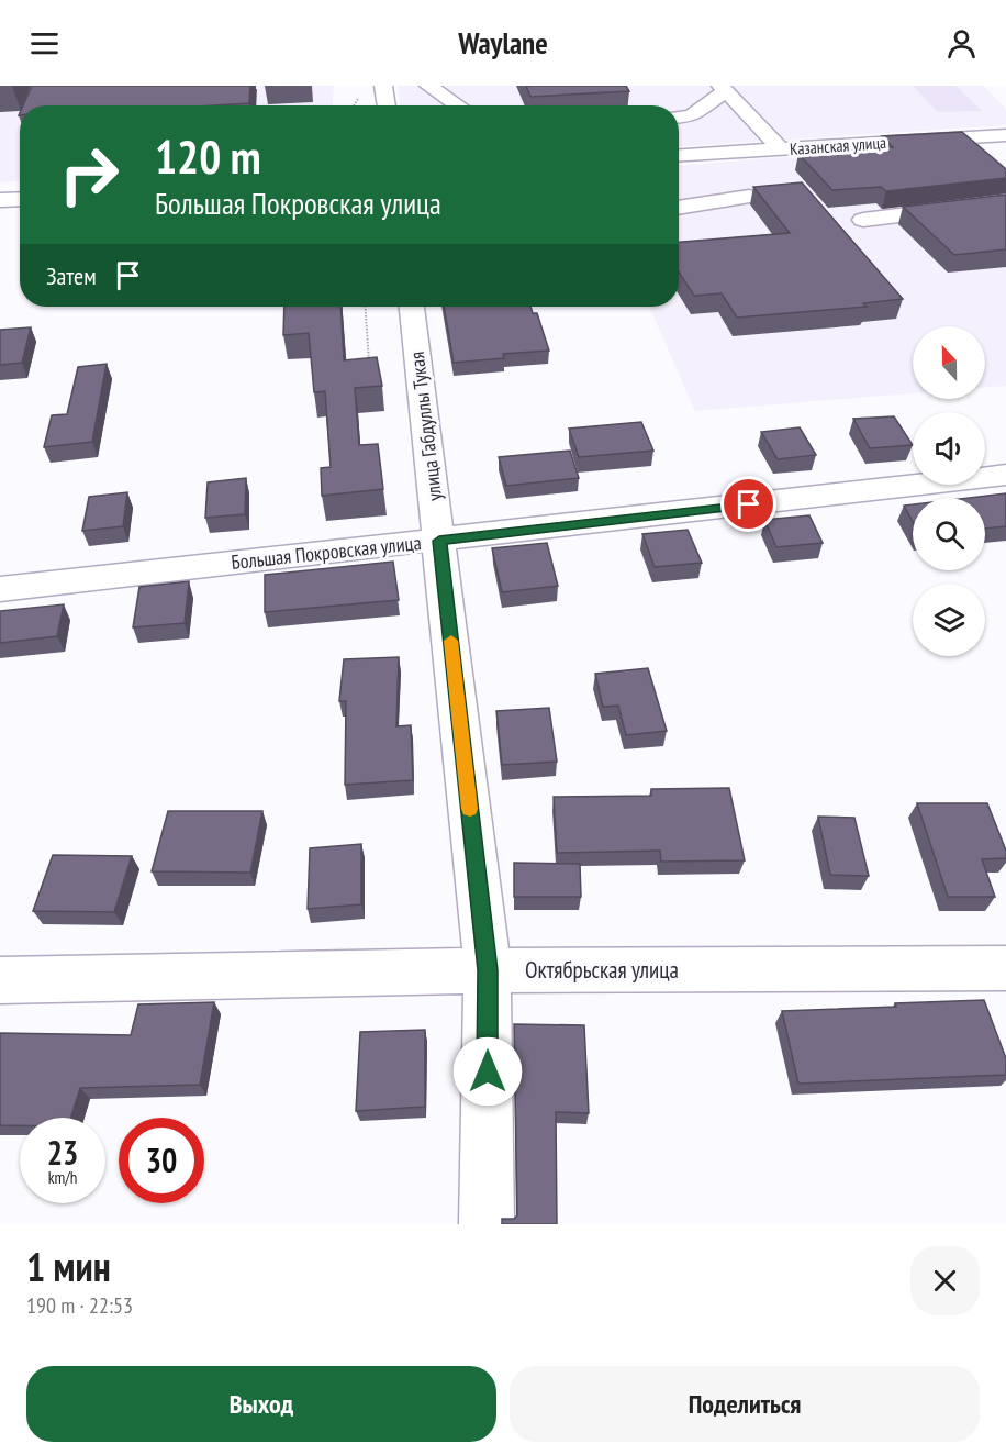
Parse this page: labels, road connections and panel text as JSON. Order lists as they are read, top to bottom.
{
  "streets": {
    "street": [
      "Казанская улица",
      "улица Габдуллы Тукая",
      "Большая Покровская улица",
      "Октябрьская улица"
    ]
  },
  "crossings": [
    ["улица Габдуллы Тукая", "Большая Покровская улица"],
    ["улица Габдуллы Тукая", "Октябрьская улица"]
  ],
  "north": "top",
  "page": {
    "header": "Waylane",
    "turn": ["120 m", "Большая Покровская улица"],
    "then": "Затем",
    "speed": "23 km/h",
    "limit": "30",
    "heading": ["1 мин", "190 m · 22:53"],
    "buttons": ["Выход", "Поделиться"]
  }
}
